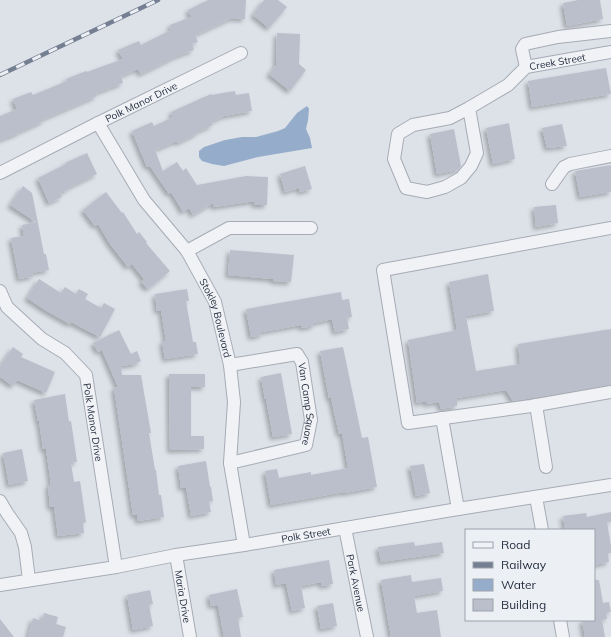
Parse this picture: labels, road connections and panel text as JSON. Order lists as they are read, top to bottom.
{
  "streets": {
    "street": [
      "Creek Street",
      "Polk Manor Drive",
      "Stokley Boulevard",
      "Van Camp Square",
      "Polk Street",
      "Park Avenue",
      "Maria Drive"
    ]
  },
  "crossings": [
    ["Polk Manor Drive", "Stokley Boulevard"],
    ["Polk Manor Drive", "Polk Street"],
    ["Stokley Boulevard", "Van Camp Square"],
    ["Stokley Boulevard", "Polk Street"],
    ["Polk Street", "Park Avenue"],
    ["Polk Street", "Maria Drive"]
  ],
  "legend": [
    "Road",
    "Railway",
    "Water",
    "Building"
  ]
}
